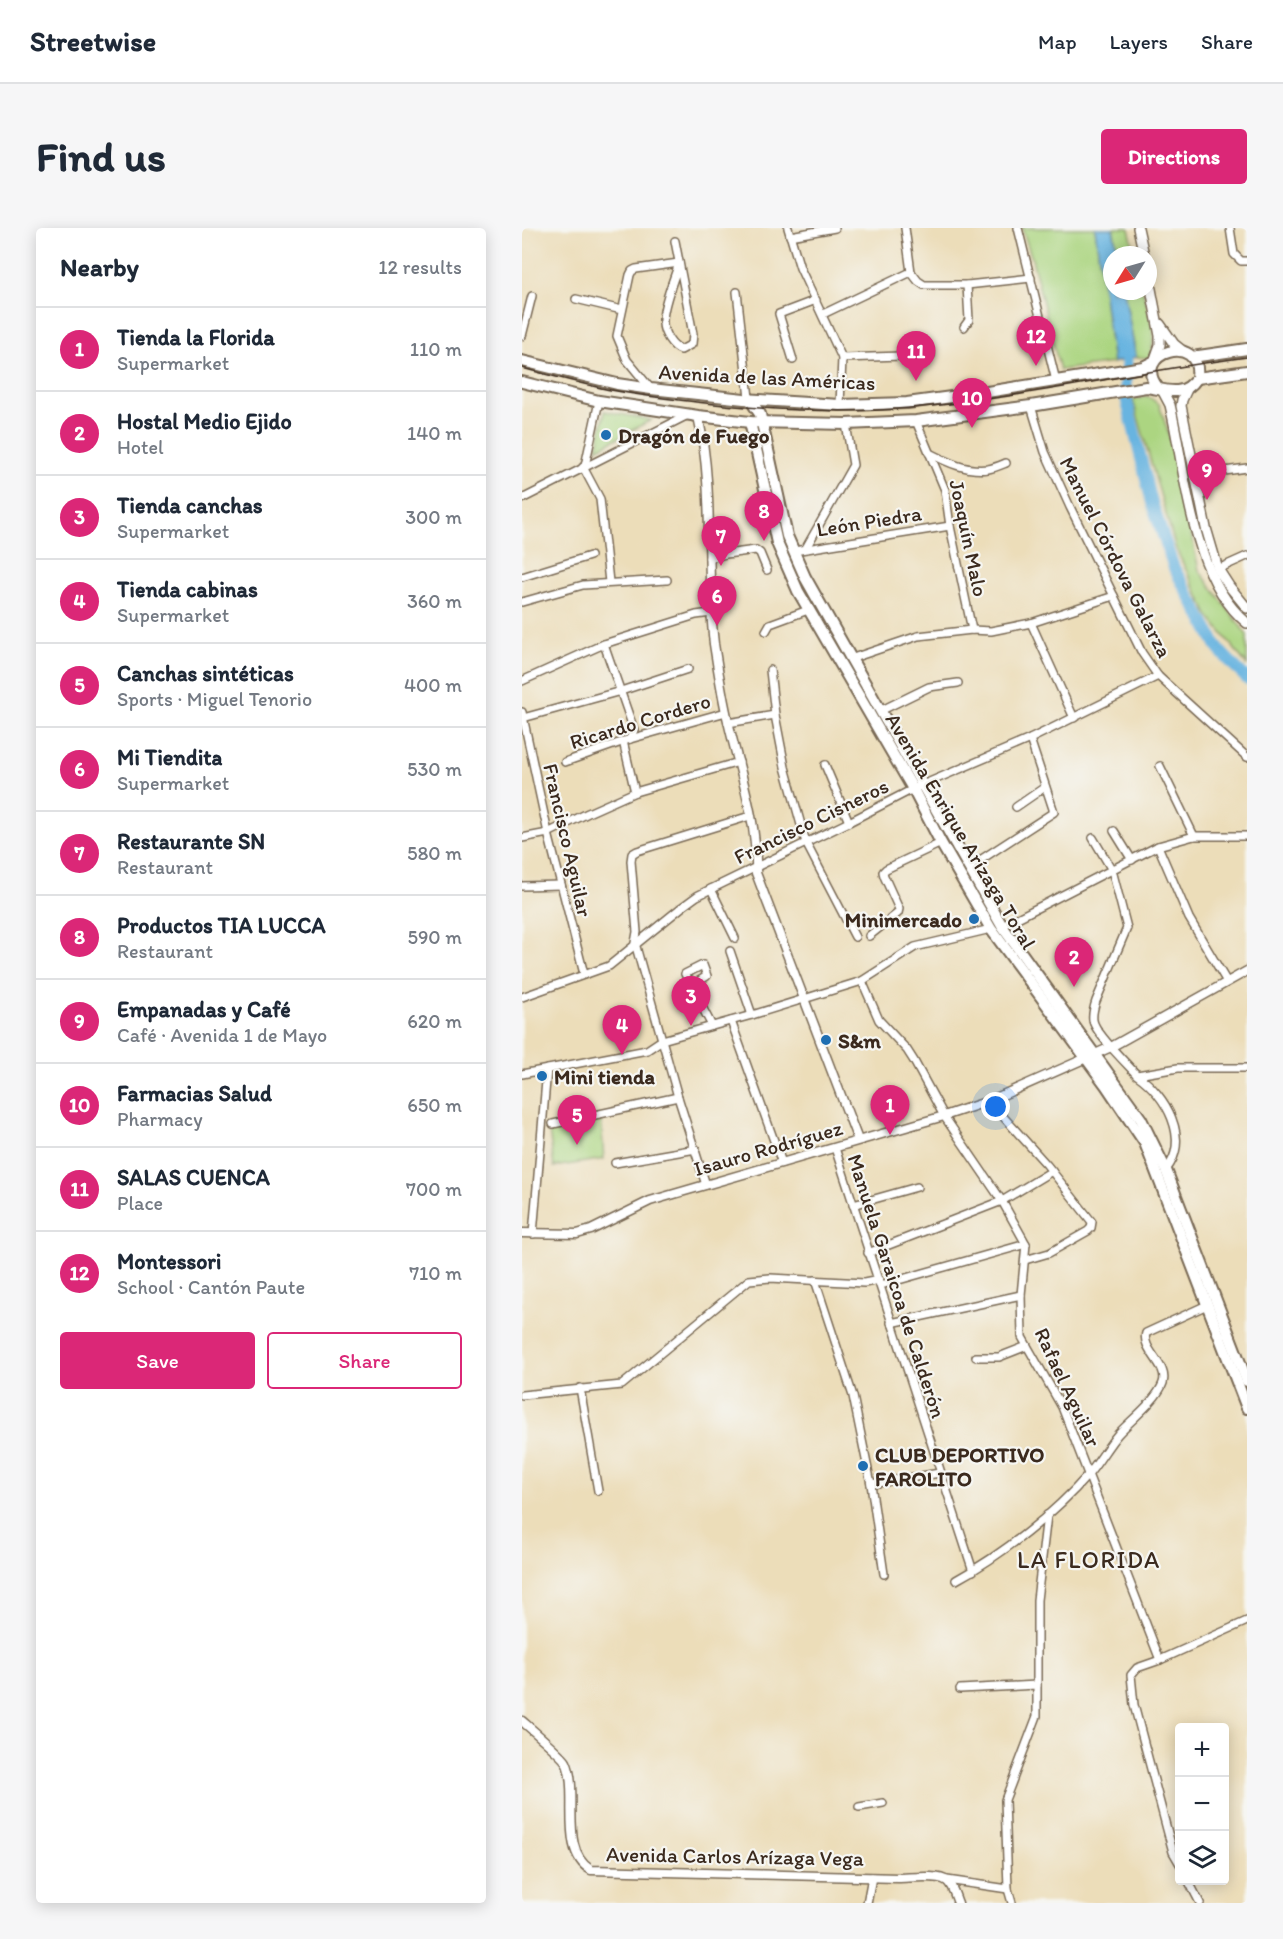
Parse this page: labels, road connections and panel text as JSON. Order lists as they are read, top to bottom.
{
  "streets": {
    "main road": ["Avenida de las Américas", "Avenida Enrique Arízaga Toral"],
    "street": [
      "León Piedra",
      "Joaquín Malo",
      "Manuel Córdova Galarza",
      "Ricardo Cordero",
      "Francisco Cisneros",
      "Francisco Aguilar",
      "Isauro Rodríguez",
      "Manuela Garaicoa de Calderón",
      "Rafael Aguilar",
      "Avenida Carlos Arízaga Vega"
    ]
  },
  "crossings": [
    ["Avenida de las Américas", "Joaquín Malo"],
    ["Avenida de las Américas", "Manuel Córdova Galarza"],
    ["Avenida de las Américas", "Avenida Enrique Arízaga Toral"],
    ["León Piedra", "Joaquín Malo"],
    ["León Piedra", "Avenida Enrique Arízaga Toral"],
    ["Manuel Córdova Galarza", "Francisco Cisneros"],
    ["Francisco Cisneros", "Avenida Enrique Arízaga Toral"],
    ["Francisco Cisneros", "Francisco Aguilar"],
    ["Avenida Enrique Arízaga Toral", "Isauro Rodríguez"],
    ["Isauro Rodríguez", "Manuela Garaicoa de Calderón"]
  ],
  "districts": ["LA FLORIDA"],
  "places": [
    "Dragón de Fuego",
    "Minimercado",
    "S&m",
    "Mini tienda",
    "CLUB DEPORTIVO FAROLITO"
  ],
  "north": "bottom left",
  "page": {
    "header": "Streetwise",
    "nav": ["Map", "Layers", "Share"],
    "buttons": [
      "Directions",
      ["Save", "Share"]
    ],
    "title": "Find us",
    "heading": ["Nearby", "12 results"],
    "list": [
      {
        "mark": "1",
        "name": "Tienda la Florida",
        "note": "Supermarket",
        "value": "110 m"
      },
      {
        "mark": "2",
        "name": "Hostal Medio Ejido",
        "note": "Hotel",
        "value": "140 m"
      },
      {
        "mark": "3",
        "name": "Tienda canchas",
        "note": "Supermarket",
        "value": "300 m"
      },
      {
        "mark": "4",
        "name": "Tienda cabinas",
        "note": "Supermarket",
        "value": "360 m"
      },
      {
        "mark": "5",
        "name": "Canchas sintéticas",
        "note": "Sports · Miguel Tenorio",
        "value": "400 m"
      },
      {
        "mark": "6",
        "name": "Mi Tiendita",
        "note": "Supermarket",
        "value": "530 m"
      },
      {
        "mark": "7",
        "name": "Restaurante SN",
        "note": "Restaurant",
        "value": "580 m"
      },
      {
        "mark": "8",
        "name": "Productos TIA LUCCA",
        "note": "Restaurant",
        "value": "590 m"
      },
      {
        "mark": "9",
        "name": "Empanadas y Café",
        "note": "Café · Avenida 1 de Mayo",
        "value": "620 m"
      },
      {
        "mark": "10",
        "name": "Farmacias Salud",
        "note": "Pharmacy",
        "value": "650 m"
      },
      {
        "mark": "11",
        "name": "SALAS CUENCA",
        "note": "Place",
        "value": "700 m"
      },
      {
        "mark": "12",
        "name": "Montessori",
        "note": "School · Cantón Paute",
        "value": "710 m"
      }
    ],
    "pins": [
      "12",
      "11",
      "10",
      "9",
      "8",
      "7",
      "6",
      "2",
      "3",
      "4",
      "1",
      "5"
    ],
    "map_buttons": ["+", "−"]
  }
}
